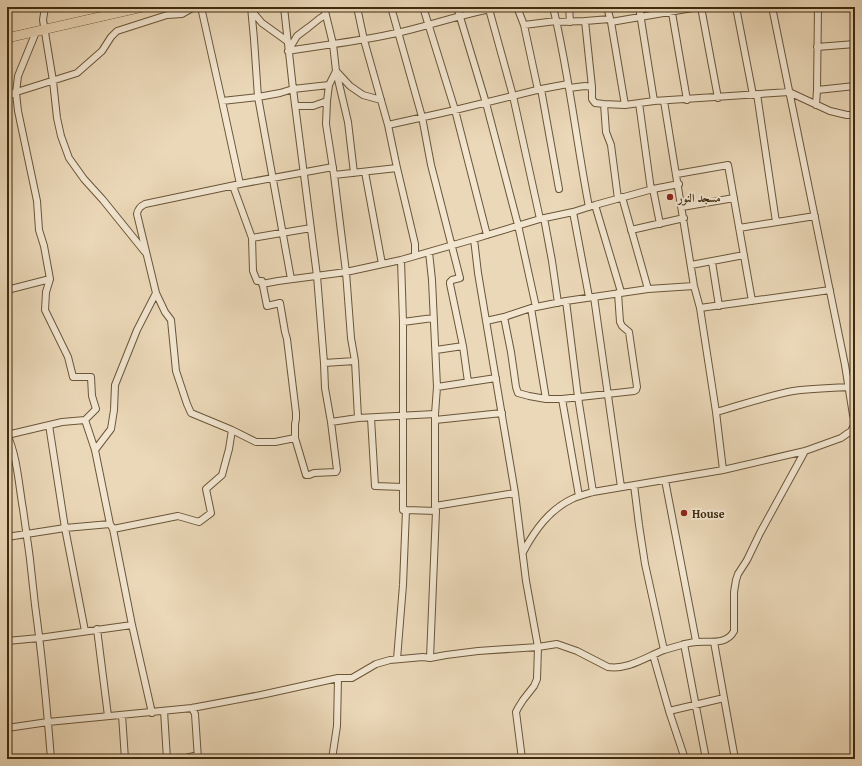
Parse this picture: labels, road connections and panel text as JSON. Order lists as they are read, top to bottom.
{
  "places": ["مسجد النور", "House"]
}
